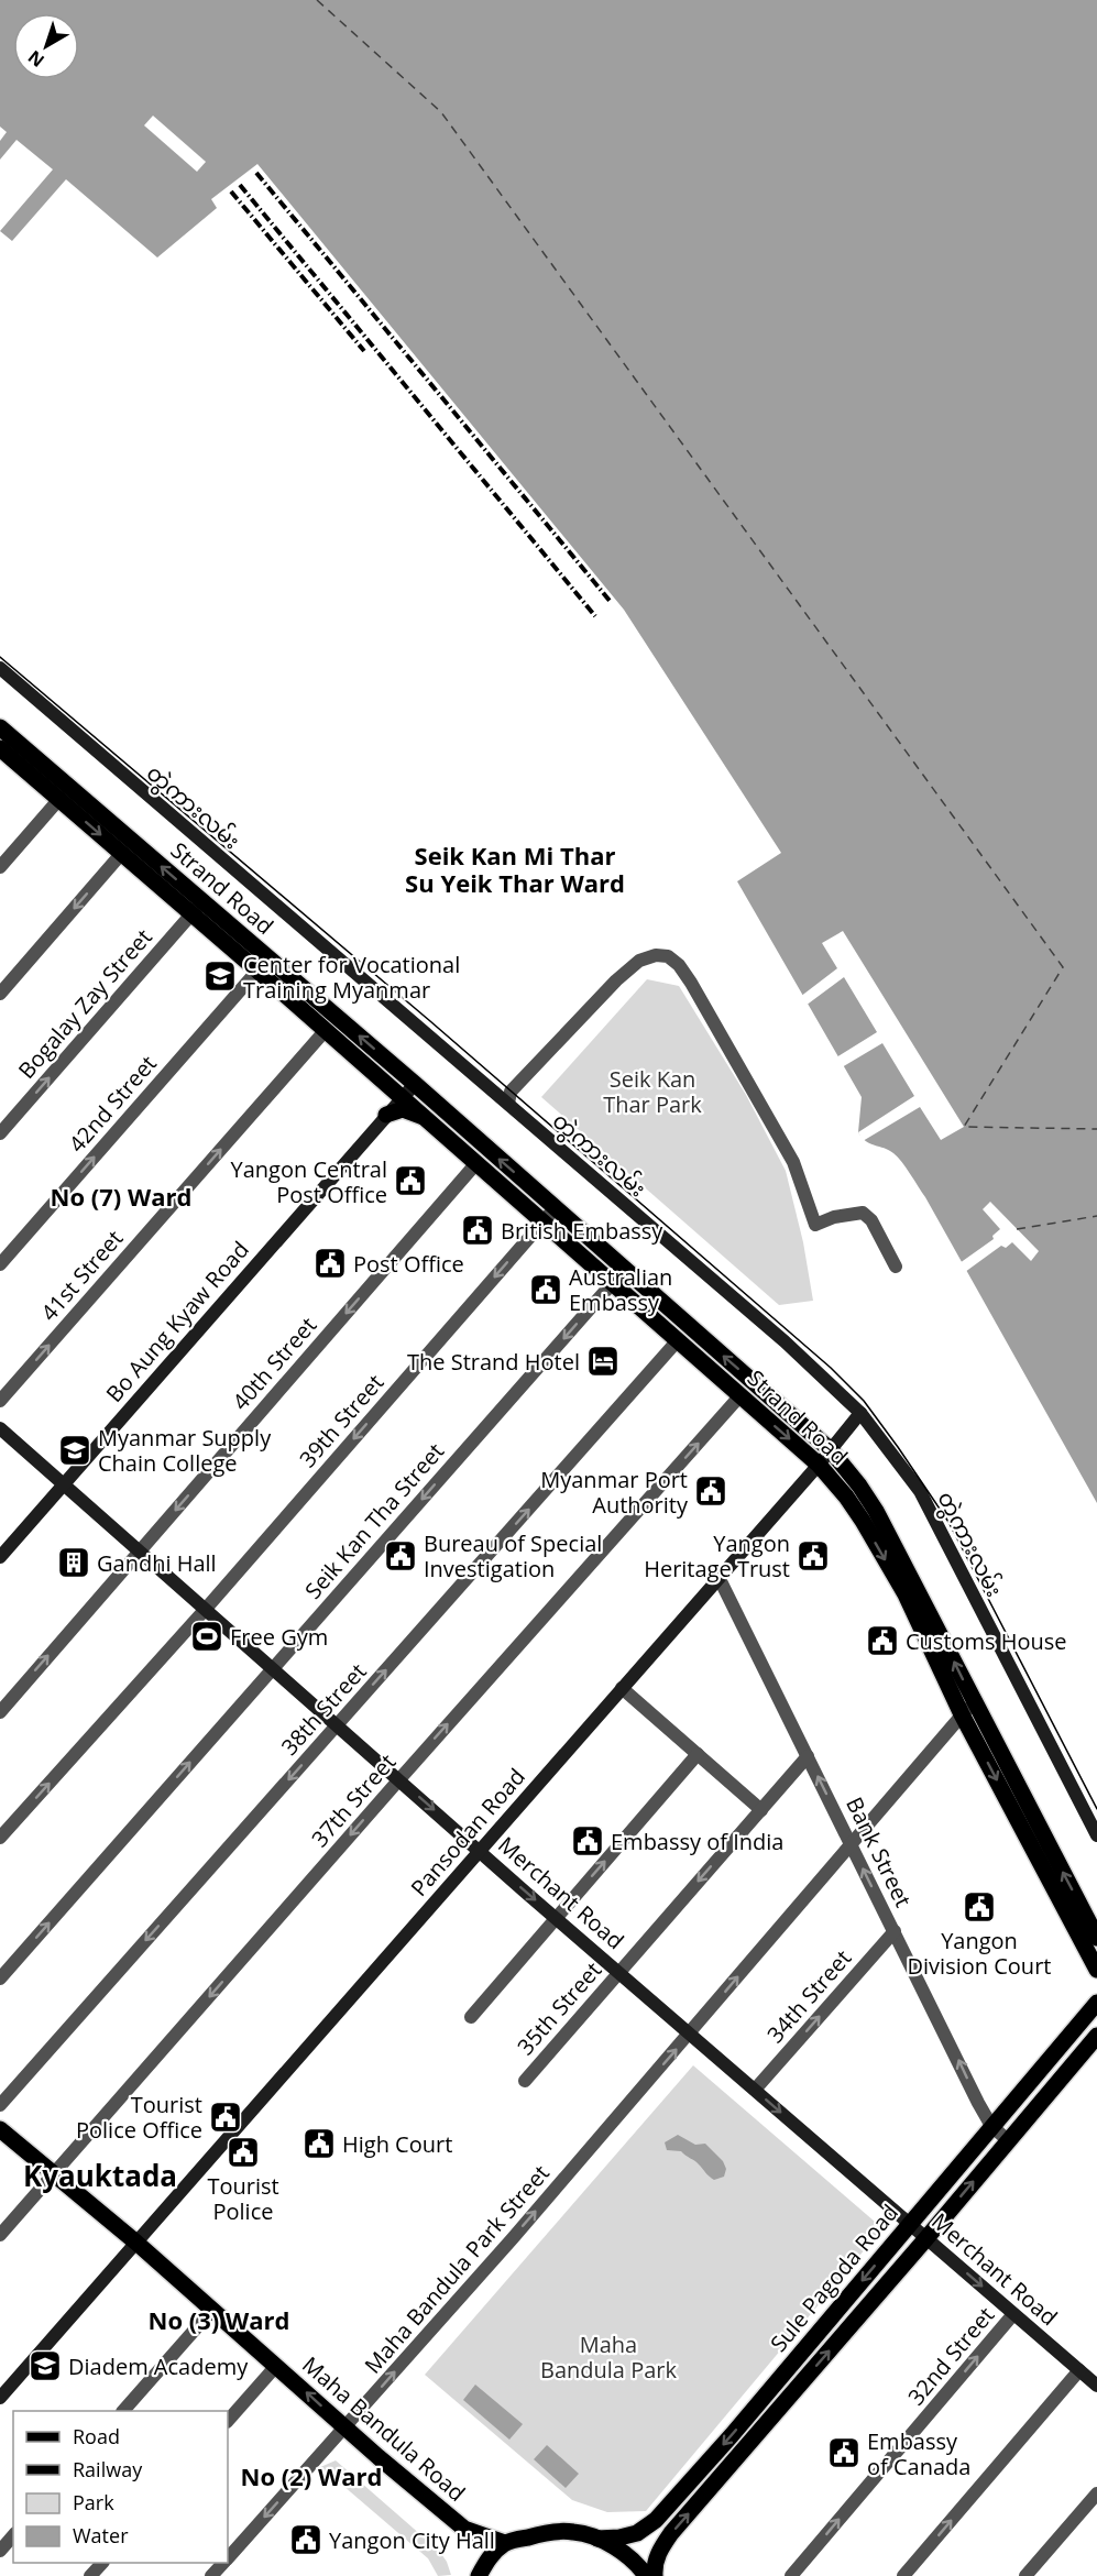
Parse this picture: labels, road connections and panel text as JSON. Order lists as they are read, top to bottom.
{
  "streets": {
    "main road": [
      "တွဲကားလမ်း",
      "Strand Road",
      "Bo Aung Kyaw Road",
      "Pansodan Road",
      "Merchant Road",
      "Sule Pagoda Road",
      "Maha Bandula Road"
    ],
    "street": [
      "Bogalay Zay Street",
      "42nd Street",
      "41st Street",
      "40th Street",
      "39th Street",
      "Seik Kan Tha Street",
      "38th Street",
      "37th Street",
      "Bank Street",
      "34th Street",
      "35th Street",
      "Maha Bandula Park Street",
      "32nd Street"
    ]
  },
  "crossings": [
    ["တွဲကားလမ်း", "Pansodan Road"],
    ["Strand Road", "Bogalay Zay Street"],
    ["Strand Road", "42nd Street"],
    ["Strand Road", "41st Street"],
    ["Strand Road", "Bo Aung Kyaw Road"],
    ["Strand Road", "40th Street"],
    ["Strand Road", "39th Street"],
    ["Strand Road", "Seik Kan Tha Street"],
    ["Strand Road", "38th Street"],
    ["Strand Road", "37th Street"],
    ["Strand Road", "Pansodan Road"],
    ["Strand Road", "Maha Bandula Park Street"],
    ["Bo Aung Kyaw Road", "Merchant Road"],
    ["40th Street", "Merchant Road"],
    ["39th Street", "Merchant Road"],
    ["Seik Kan Tha Street", "Merchant Road"],
    ["38th Street", "Merchant Road"],
    ["37th Street", "Merchant Road"],
    ["37th Street", "Maha Bandula Road"],
    ["Pansodan Road", "Bank Street"],
    ["Pansodan Road", "Merchant Road"],
    ["Pansodan Road", "Maha Bandula Road"],
    ["Bank Street", "34th Street"],
    ["Bank Street", "35th Street"],
    ["Bank Street", "Maha Bandula Park Street"],
    ["Bank Street", "Sule Pagoda Road"],
    ["Merchant Road", "34th Street"],
    ["Merchant Road", "35th Street"],
    ["Merchant Road", "Maha Bandula Park Street"],
    ["Merchant Road", "Sule Pagoda Road"],
    ["Merchant Road", "32nd Street"],
    ["Maha Bandula Park Street", "Maha Bandula Road"]
  ],
  "one_way": [
    "42nd Street",
    "41st Street",
    "Bank Street",
    "Merchant Road",
    "34th Street"
  ],
  "districts": [
    "Seik Kan Mi Thar Su Yeik Thar Ward",
    "No (7) Ward",
    "Kyauktada",
    "No (3) Ward",
    "No (2) Ward"
  ],
  "parks": ["Seik Kan Thar Park", "Maha Bandula Park"],
  "places": {
    "school or university": ["Center for Vocational Training Myanmar", "Myanmar Supply Chain College", "Diadem Academy"],
    "public building": [
      "Yangon Central Post Office",
      "British Embassy",
      "Post Office",
      "Australian Embassy",
      "Myanmar Port Authority",
      "Bureau of Special Investigation",
      "Yangon Heritage Trust",
      "Customs House",
      "Embassy of India",
      "Yangon Division Court",
      "Tourist Police Office",
      "High Court",
      "Tourist Police",
      "Embassy of Canada",
      "Yangon City Hall"
    ],
    "hotel": ["The Strand Hotel"],
    "building": ["Gandhi Hall"],
    "sports": ["Free Gym"]
  },
  "legend": [
    "Road",
    "Railway",
    "Park",
    "Water"
  ],
  "north": "bottom left"
}
